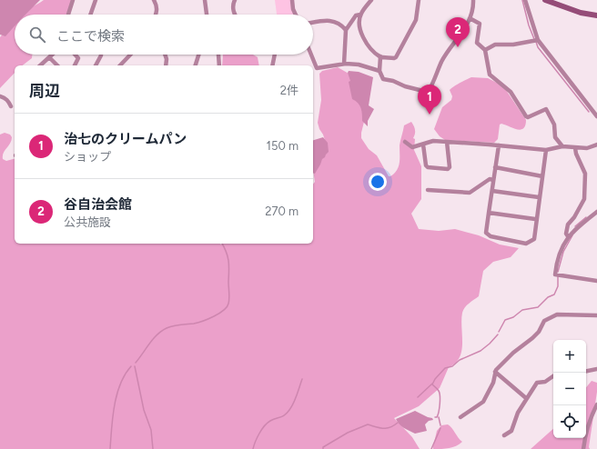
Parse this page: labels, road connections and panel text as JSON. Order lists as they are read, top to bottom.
{
  "page": {
    "search": "ここで検索",
    "pins": ["2", "1"],
    "heading": ["周辺", "2件"],
    "list": [
      {
        "mark": "1",
        "name": "治七のクリームパン",
        "note": "ショップ",
        "value": "150 m"
      },
      {
        "mark": "2",
        "name": "谷自治会館",
        "note": "公共施設",
        "value": "270 m"
      }
    ],
    "map_buttons": ["+", "−"]
  }
}
